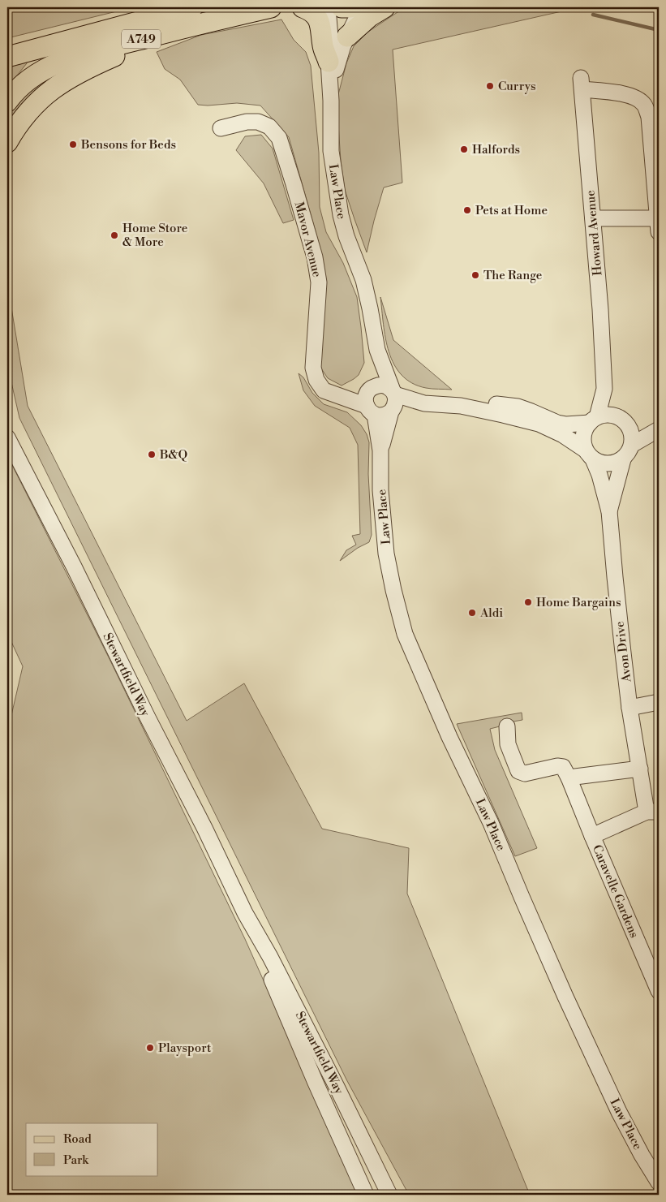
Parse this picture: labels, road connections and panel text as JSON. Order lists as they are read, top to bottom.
{
  "streets": {
    "main road": ["A749"],
    "street": [
      "Law Place",
      "Howard Avenue",
      "Mavor Avenue",
      "Avon Drive",
      "Stewartfield Way",
      "Caravelle Gardens"
    ]
  },
  "crossings": [
    ["Law Place", "Mavor Avenue"],
    ["Howard Avenue", "Avon Drive"],
    ["Avon Drive", "Caravelle Gardens"]
  ],
  "places": [
    "Currys",
    "Bensons for Beds",
    "Halfords",
    "Pets at Home",
    "Home Store & More",
    "The Range",
    "B&Q",
    "Home Bargains",
    "Aldi",
    "Playsport"
  ],
  "legend": ["Road", "Park"]
}
